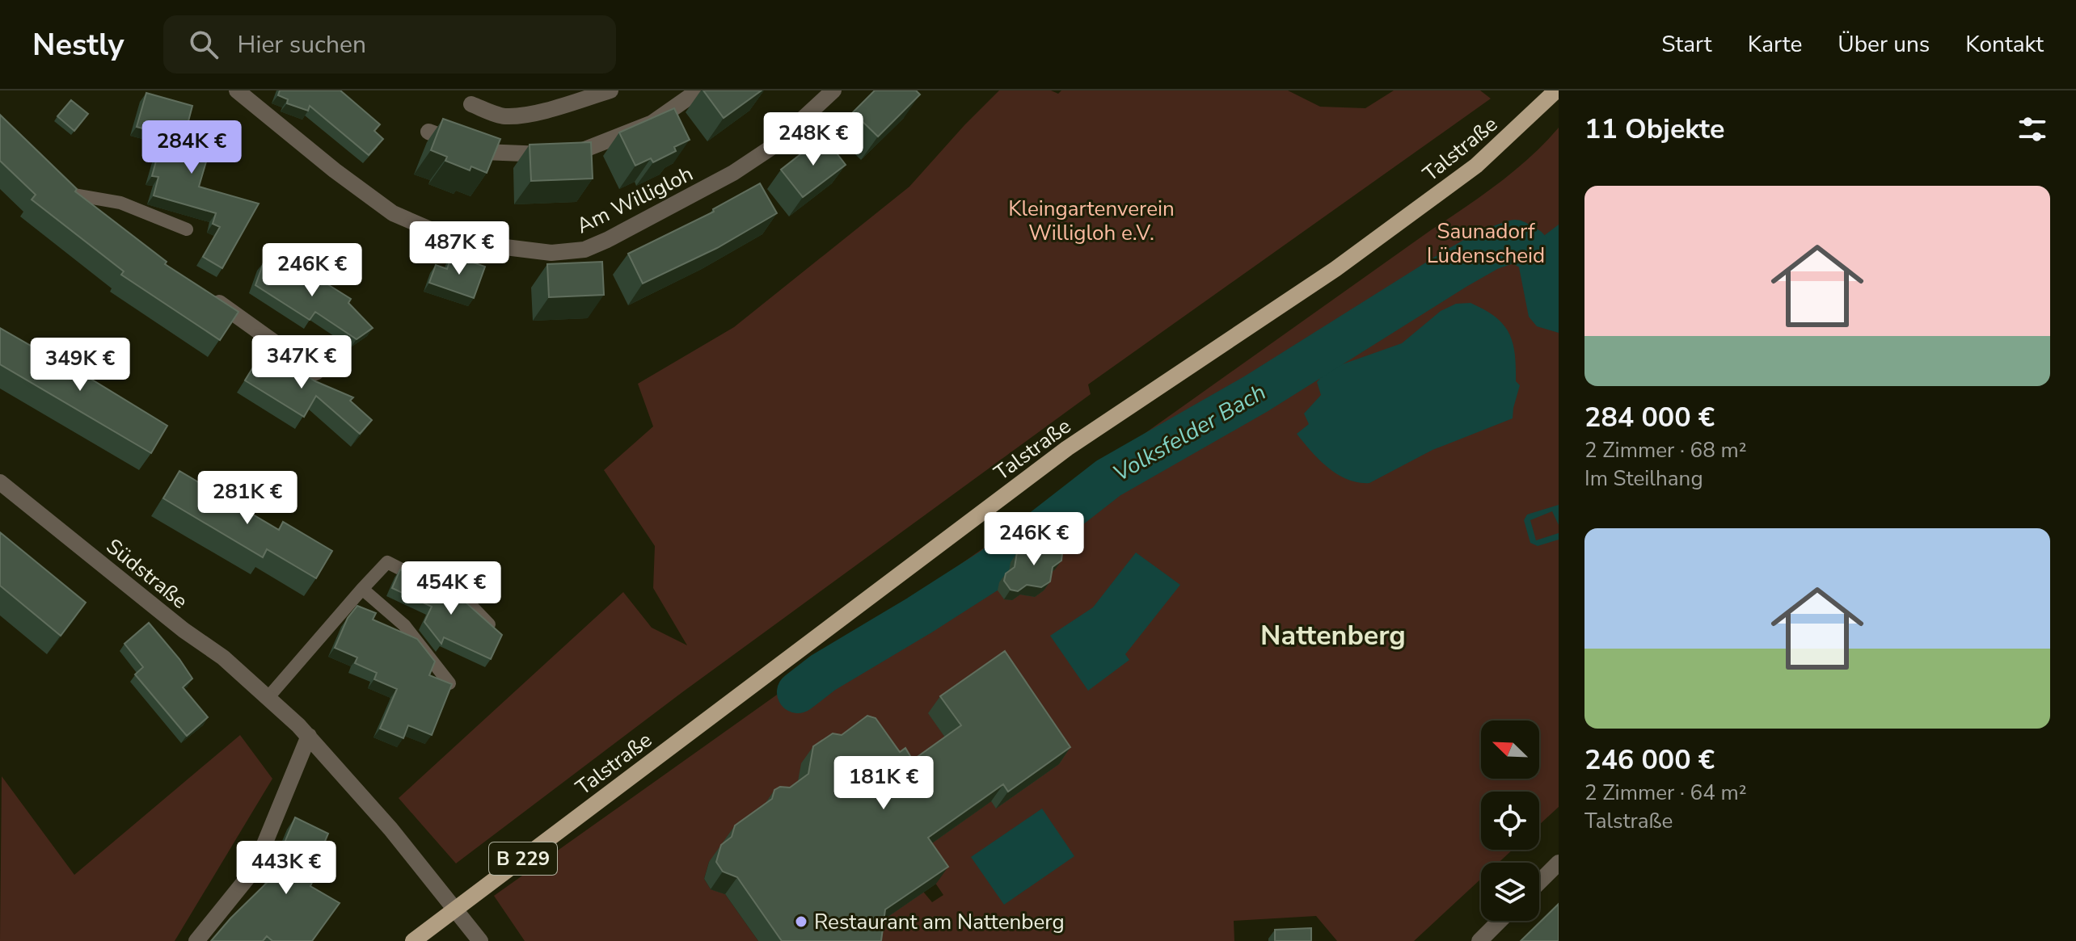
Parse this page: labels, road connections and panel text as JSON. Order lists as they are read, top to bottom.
{
  "streets": {
    "main road": ["Talstraße", "B 229"],
    "street": ["Am Willigloh", "Südstraße"]
  },
  "crossings": [
    ["Talstraße", "Südstraße"]
  ],
  "districts": ["Nattenberg"],
  "water": ["Volksfelder Bach"],
  "parks": ["Kleingartenverein Willigloh e.V.", "Saunadorf Lüdenscheid"],
  "places": ["Restaurant am Nattenberg"],
  "north": "top left",
  "page": {
    "header": "Nestly",
    "search": "Hier suchen",
    "nav": [
      "Start",
      "Karte",
      "Über uns",
      "Kontakt"
    ],
    "heading": "11 Objekte",
    "price": [
      "248K €",
      "284K €",
      "487K €",
      "246K €",
      "347K €",
      "349K €",
      "281K €",
      "246K €",
      "454K €",
      "181K €",
      "443K €"
    ],
    "list": [
      {
        "name": "284 000 €",
        "note": "2 Zimmer · 68 m² · Im Steilhang"
      },
      {
        "name": "246 000 €",
        "note": "2 Zimmer · 64 m² · Talstraße"
      }
    ]
  }
}
